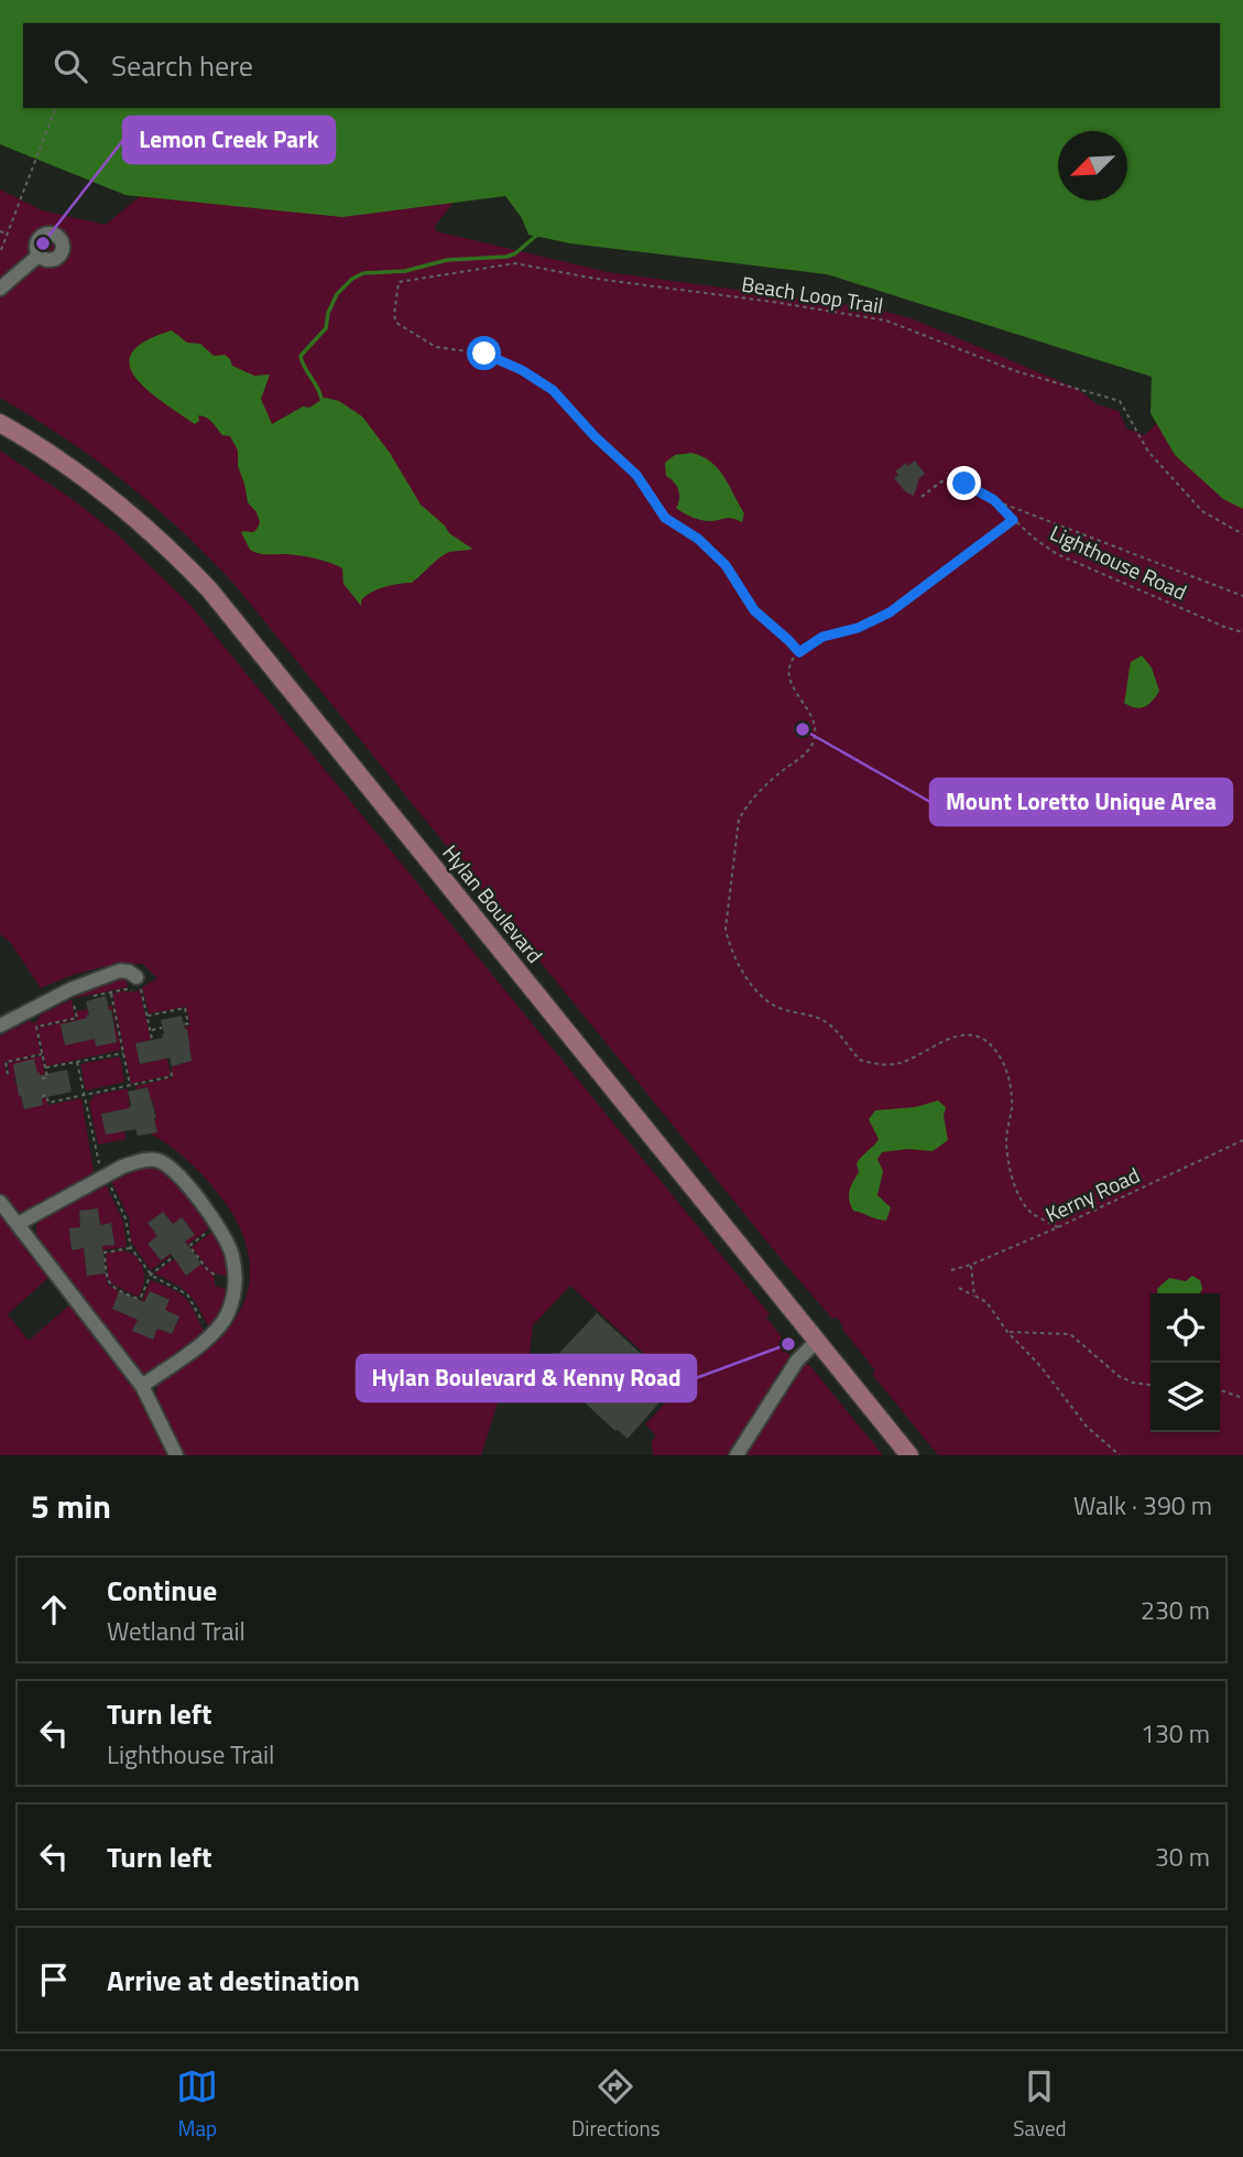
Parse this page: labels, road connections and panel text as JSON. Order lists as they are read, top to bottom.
{
  "streets": {
    "main road": ["Hylan Boulevard"],
    "path": ["Beach Loop Trail", "Lighthouse Road", "Kerny Road"]
  },
  "places": ["Lemon Creek Park", "Mount Loretto Unique Area", "Hylan Boulevard & Kenny Road"],
  "north": "bottom left",
  "page": {
    "search": "Search here",
    "heading": ["5 min", "Walk · 390 m"],
    "list": [
      ["Continue", "Wetland Trail", "230 m"],
      ["Turn left", "Lighthouse Trail", "130 m"],
      ["Turn left", "30 m"],
      "Arrive at destination"
    ],
    "nav": ["Map", "Directions", "Saved"]
  }
}
